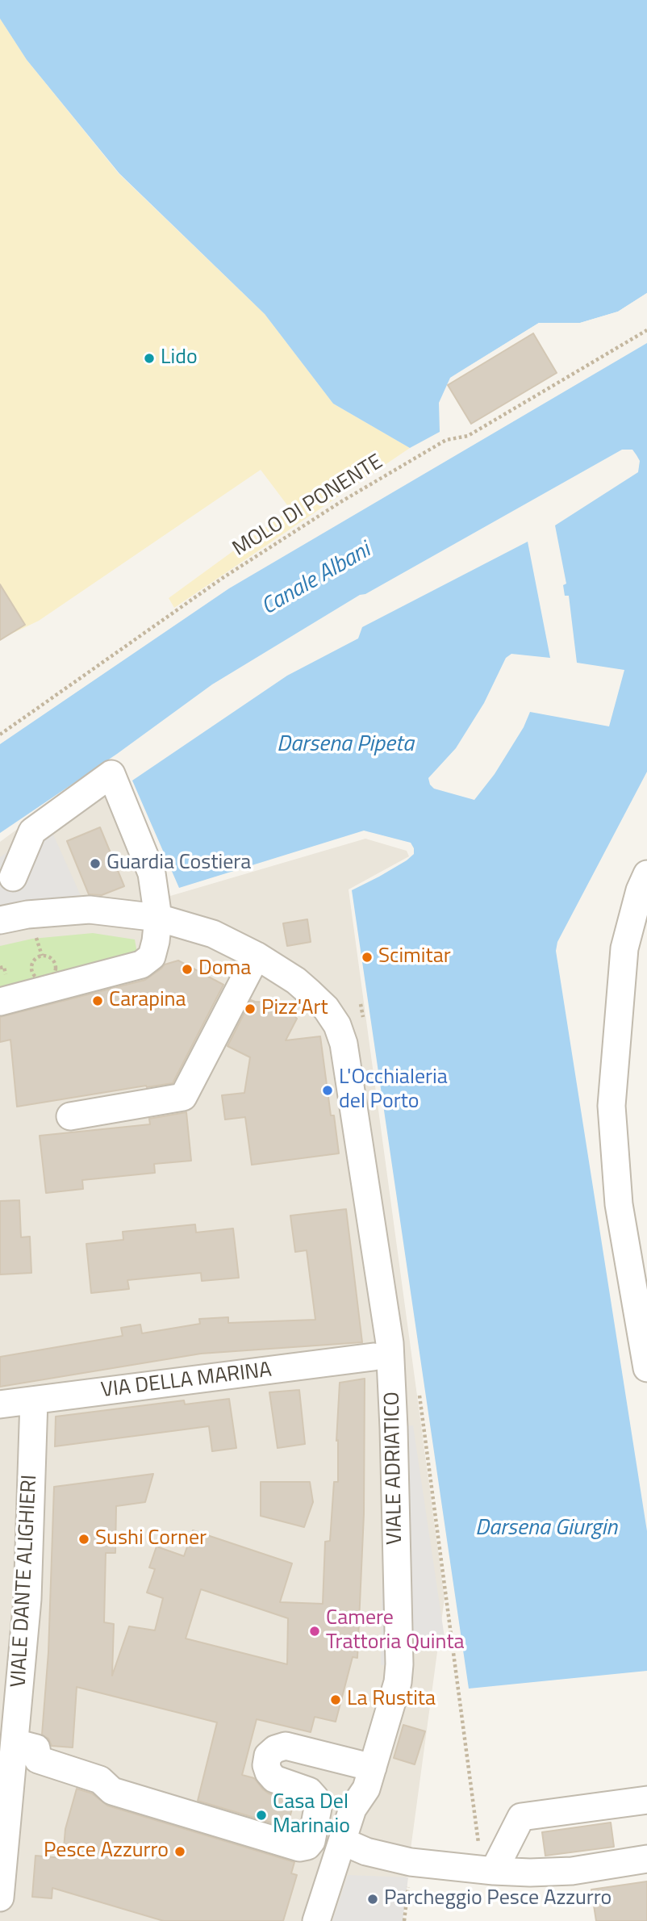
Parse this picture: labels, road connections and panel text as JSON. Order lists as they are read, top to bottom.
{
  "streets": {
    "street": ["VIA DELLA MARINA", "VIALE ADRIATICO", "VIALE DANTE ALIGHIERI"],
    "path": ["MOLO DI PONENTE"]
  },
  "crossings": [
    ["VIA DELLA MARINA", "VIALE DANTE ALIGHIERI"]
  ],
  "water": ["Canale Albani", "Darsena Pipeta", "Darsena Giurgin"],
  "places": [
    "Lido",
    "Guardia Costiera",
    "Scimitar",
    "Doma",
    "Carapina",
    "Pizz'Art",
    "L'Occhialeria del Porto",
    "Sushi Corner",
    "Camere Trattoria Quinta",
    "La Rustita",
    "Casa Del Marinaio",
    "Pesce Azzurro",
    "Parcheggio Pesce Azzurro"
  ]
}
